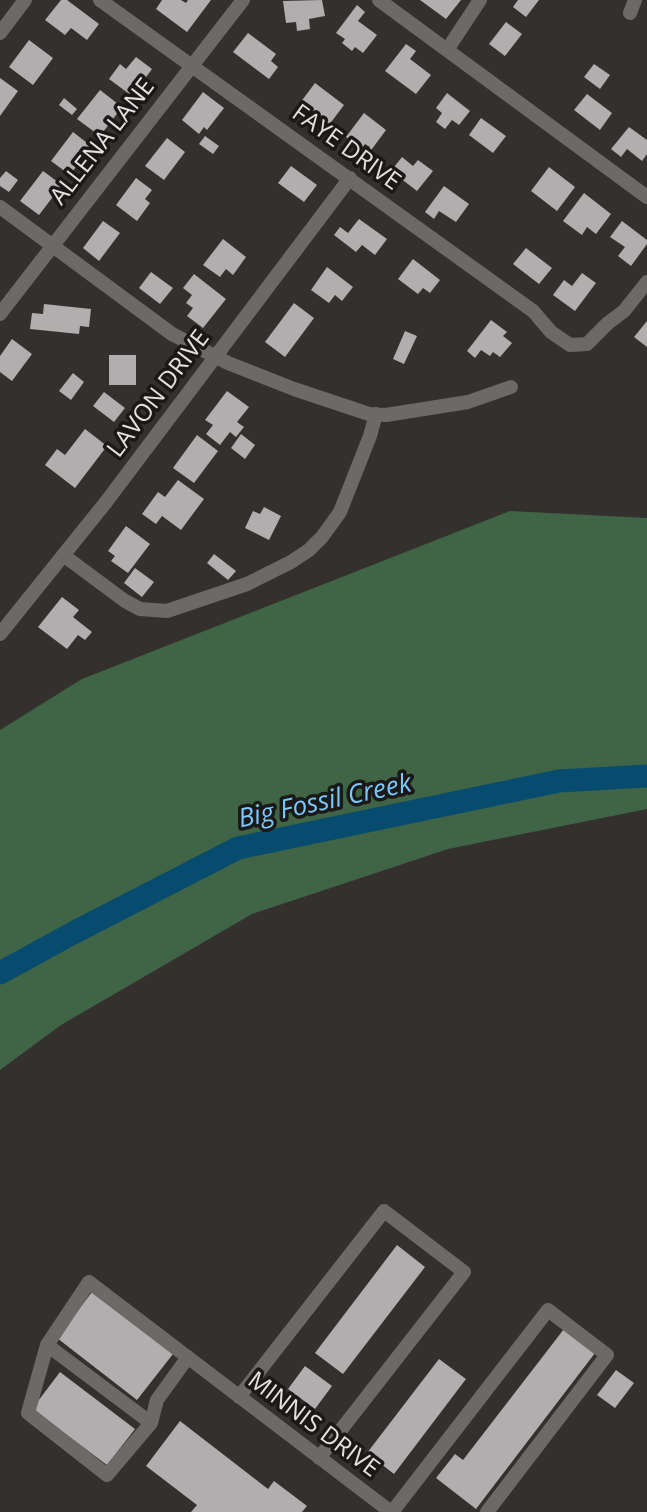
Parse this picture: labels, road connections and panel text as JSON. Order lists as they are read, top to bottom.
{
  "streets": {
    "street": [
      "ALLENA LANE",
      "FAYE DRIVE",
      "LAVON DRIVE",
      "MINNIS DRIVE"
    ]
  },
  "crossings": [
    ["ALLENA LANE", "FAYE DRIVE"],
    ["FAYE DRIVE", "LAVON DRIVE"]
  ],
  "water": ["Big Fossil Creek"]
}
